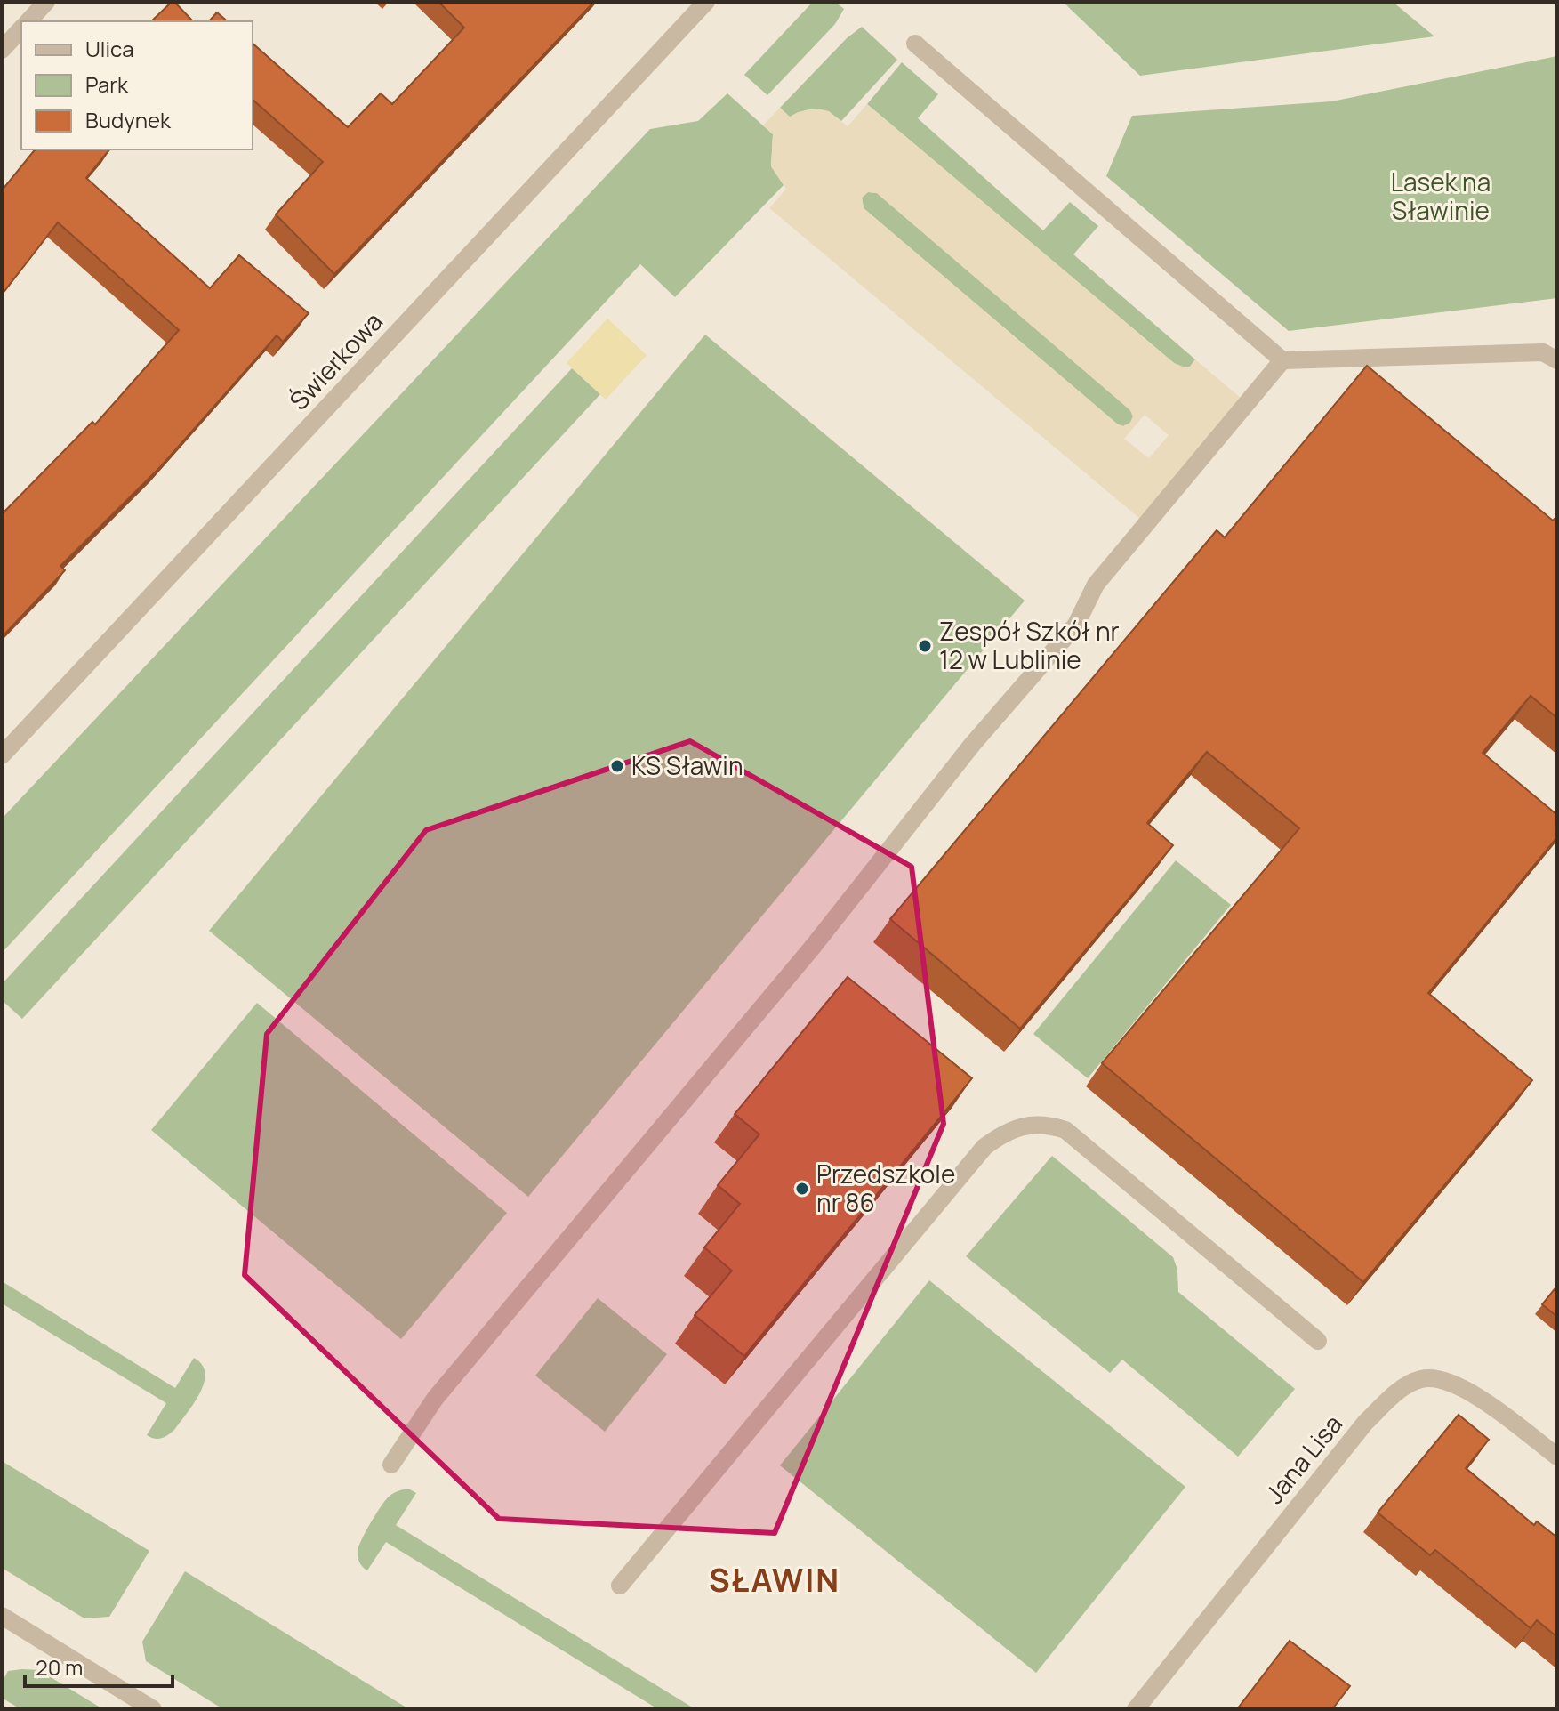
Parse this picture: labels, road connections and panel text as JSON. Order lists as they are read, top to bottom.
{
  "streets": {
    "street": ["Świerkowa", "Jana Lisa"]
  },
  "districts": ["SŁAWIN"],
  "parks": ["Lasek na Sławinie"],
  "places": ["Zespół Szkół nr 12 w Lublinie", "KS Sławin", "Przedszkole nr 86"],
  "legend": ["Ulica", "Park", "Budynek"],
  "scale_bar": "20 m"
}
